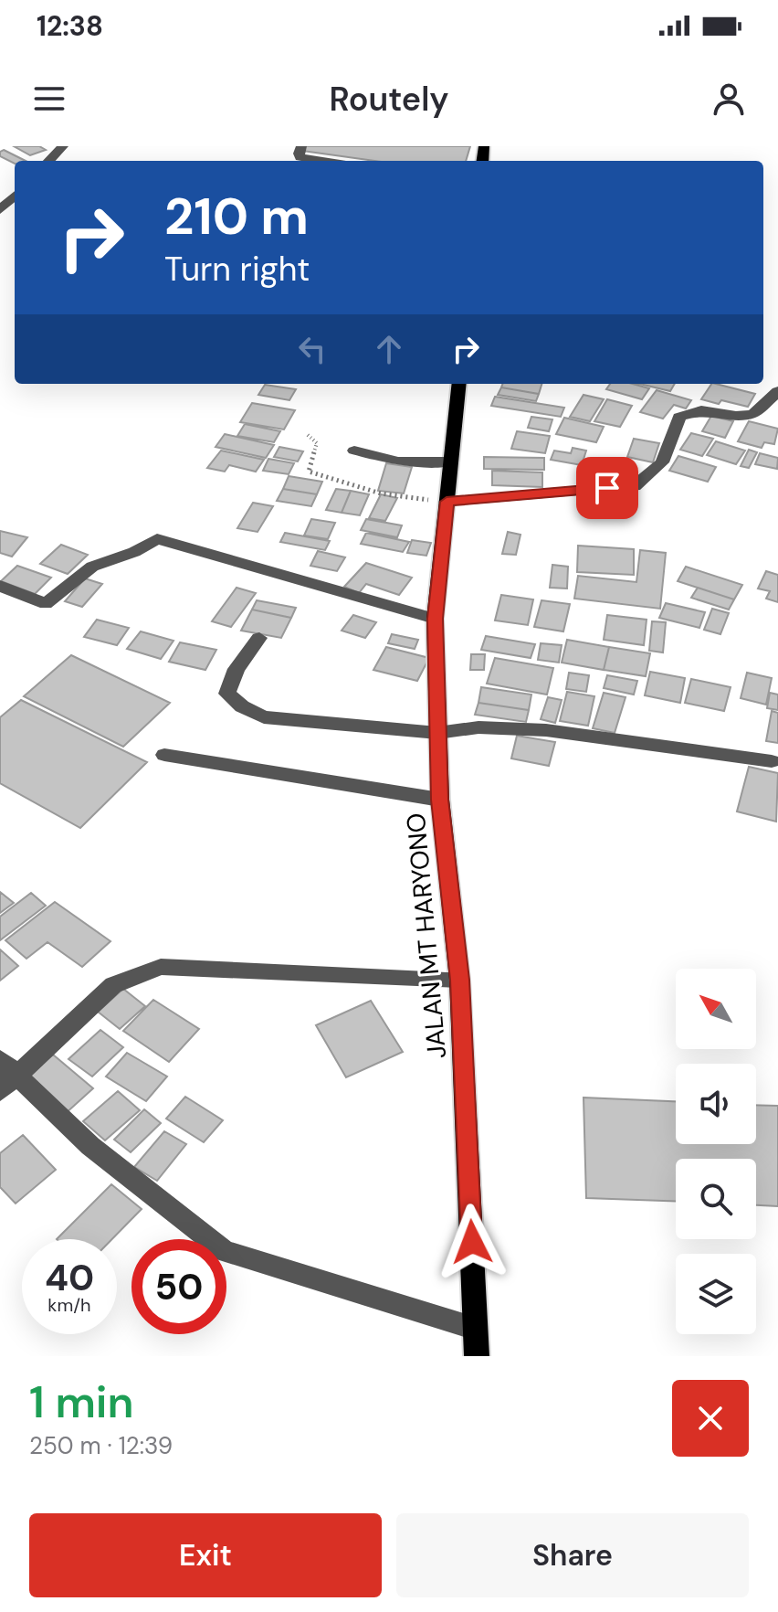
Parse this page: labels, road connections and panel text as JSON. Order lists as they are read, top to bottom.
{
  "streets": {
    "main road": ["JALAN MT HARYONO"]
  },
  "north": "top left",
  "page": {
    "status": "12:38",
    "header": "Routely",
    "turn": ["210 m", "Turn right"],
    "speed": "40 km/h",
    "limit": "50",
    "heading": ["1 min", "250 m · 12:39"],
    "buttons": ["Exit", "Share"]
  }
}
